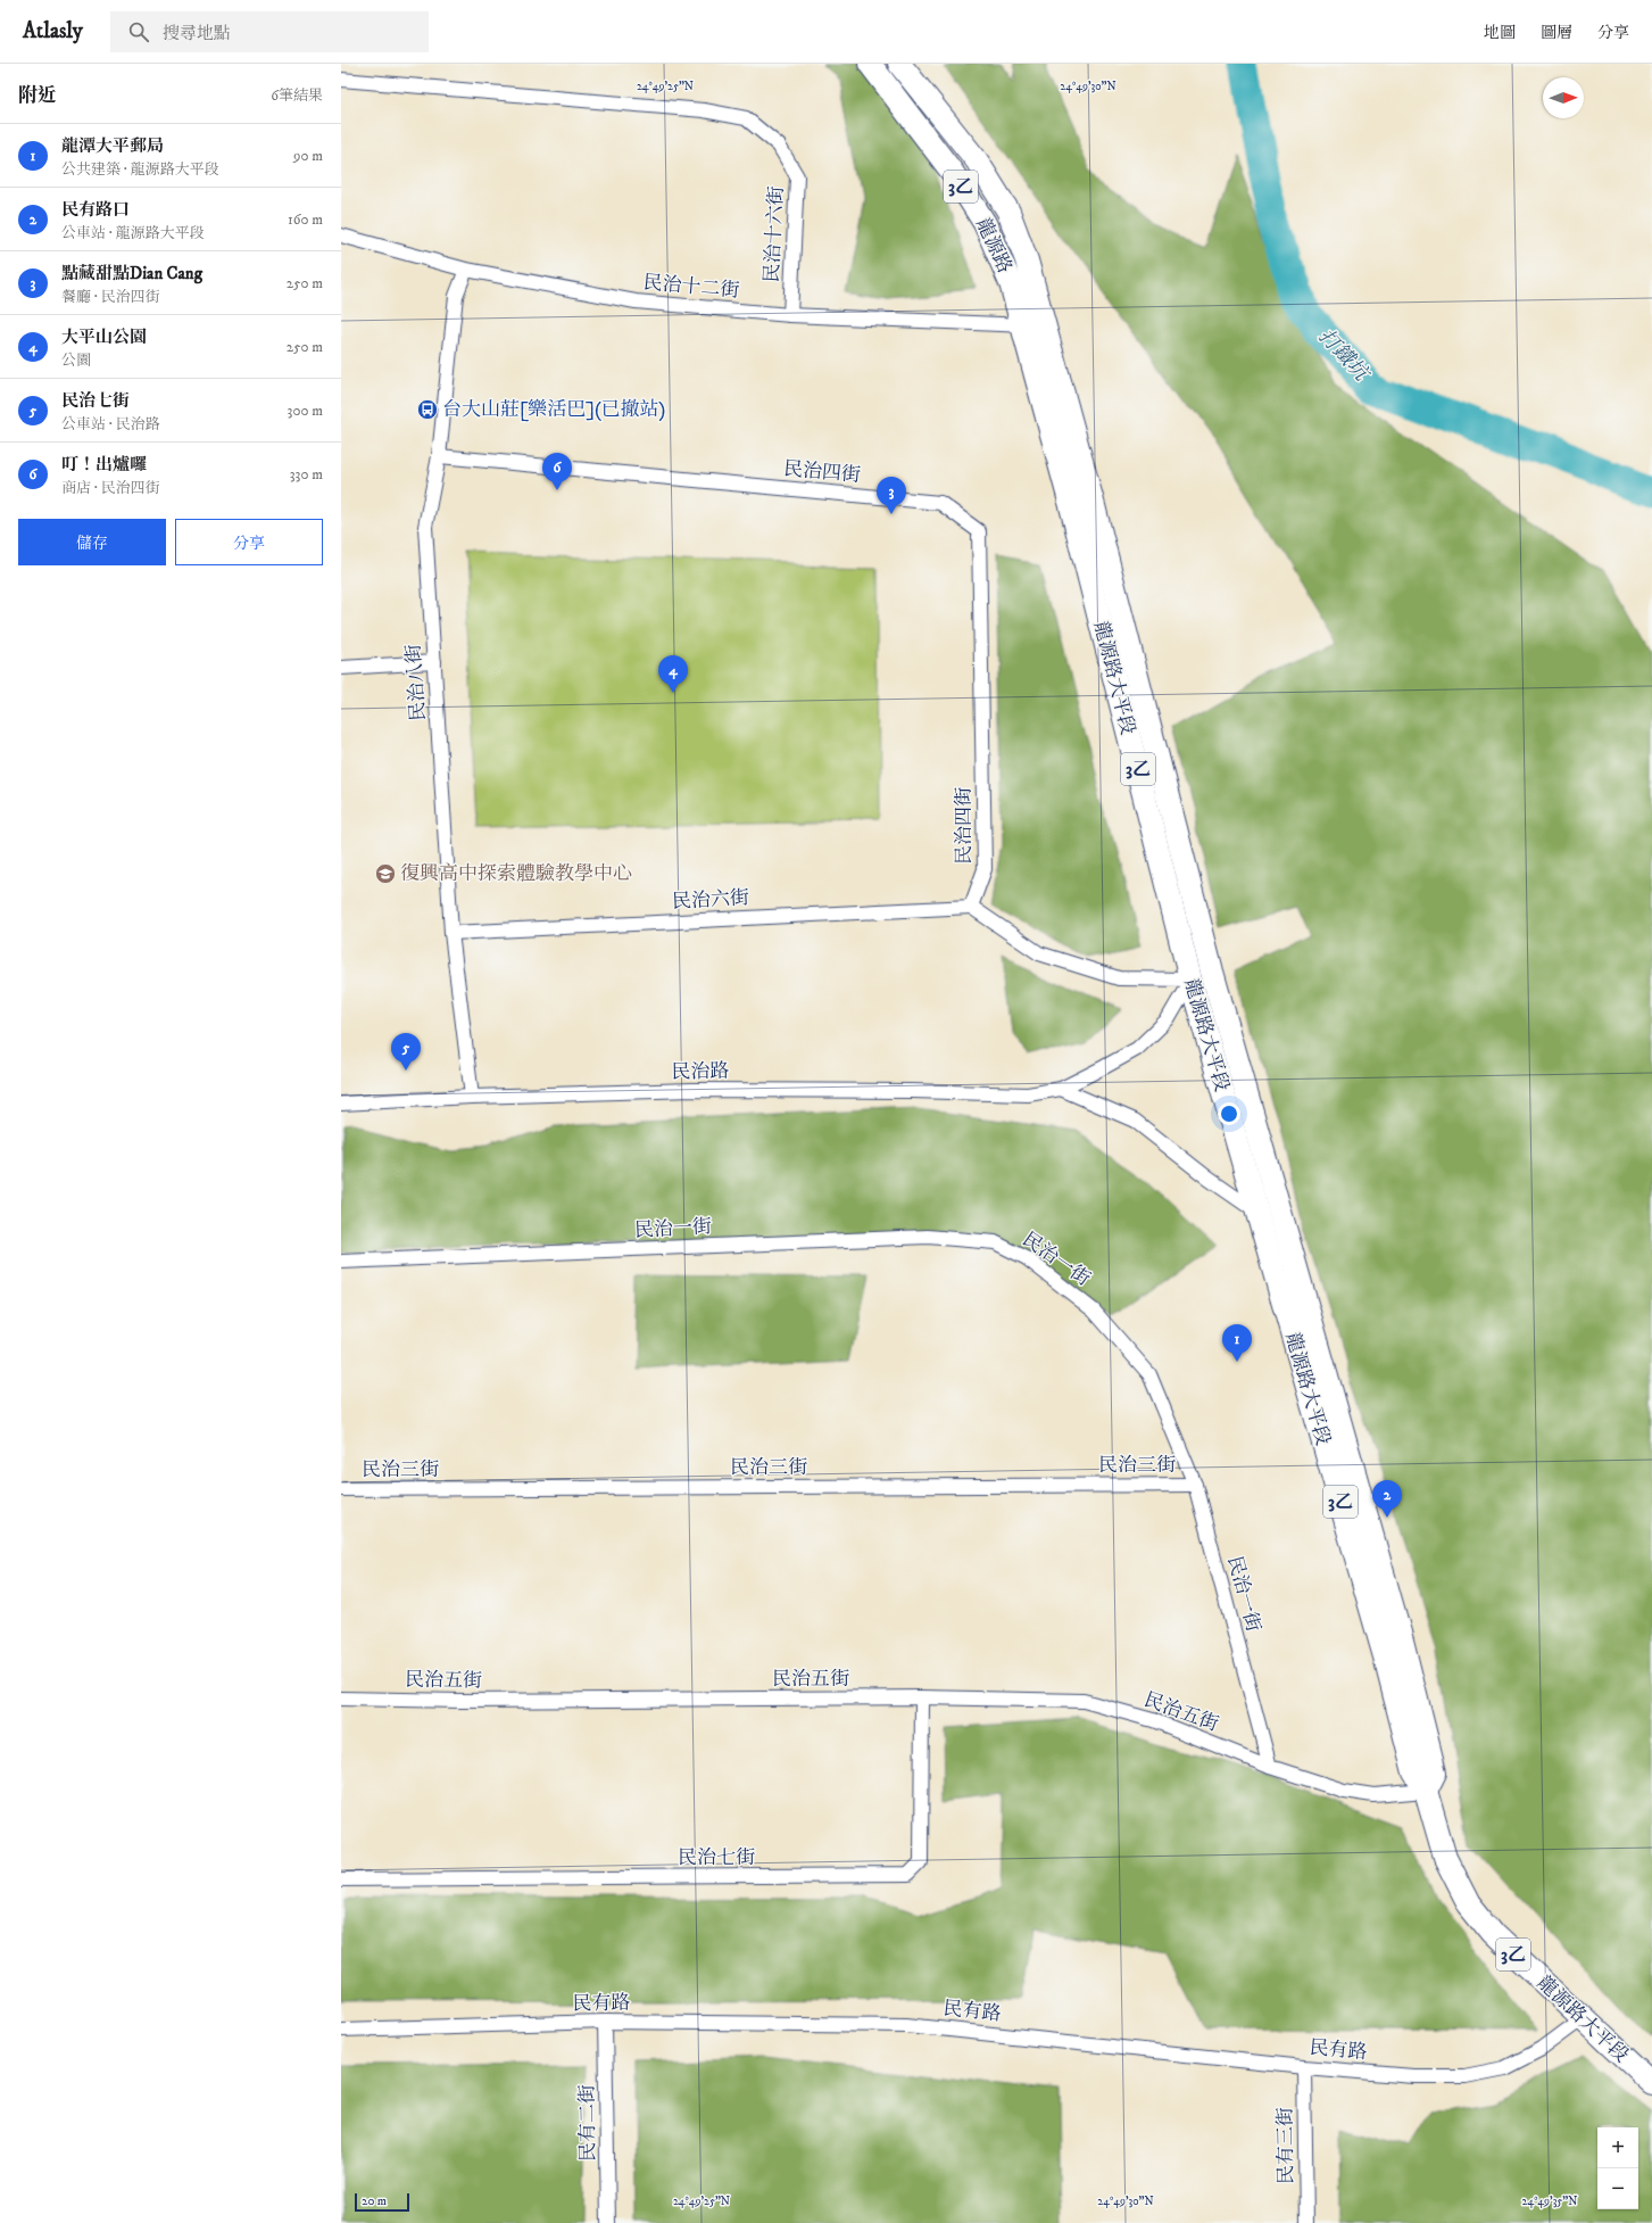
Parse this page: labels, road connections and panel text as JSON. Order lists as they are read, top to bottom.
{
  "streets": {
    "main road": ["3乙", "龍源路", "龍源路大平段"],
    "street": [
      "民治十六街",
      "民治十二街",
      "民治四街",
      "民治八街",
      "民治六街",
      "民治路",
      "民治一街",
      "民治三街",
      "民治五街",
      "民治七街",
      "民有路",
      "民有二街",
      "民有三街"
    ]
  },
  "crossings": [
    ["民治十六街", "民治十二街"],
    ["龍源路", "民治十二街"],
    ["龍源路", "龍源路大平段"],
    ["民治十二街", "龍源路大平段"],
    ["民治十二街", "民治八街"],
    ["民治四街", "民治八街"],
    ["民治四街", "民治六街"],
    ["龍源路大平段", "民治路"],
    ["龍源路大平段", "民有路"],
    ["民治八街", "民治六街"],
    ["民治八街", "民治路"],
    ["民治一街", "民治三街"],
    ["民治一街", "民治五街"],
    ["民治五街", "民治七街"],
    ["民有路", "民有二街"],
    ["民有路", "民有三街"]
  ],
  "water": ["打鐵坑"],
  "places": {
    "bus stop": ["台大山莊[樂活巴](已撤站)"],
    "school or university": ["復興高中探索體驗教學中心"]
  },
  "scale_bar": "20 m",
  "north": "right",
  "page": {
    "header": "Atlasly",
    "search": "搜尋地點",
    "nav": ["地圖", "圖層", "分享"],
    "heading": ["附近", "6筆結果"],
    "list": [
      {
        "mark": "1",
        "name": "龍潭大平郵局",
        "note": "公共建築 · 龍源路大平段",
        "value": "90 m"
      },
      {
        "mark": "2",
        "name": "民有路口",
        "note": "公車站 · 龍源路大平段",
        "value": "160 m"
      },
      {
        "mark": "3",
        "name": "點藏甜點Dian Cang",
        "note": "餐廳 · 民治四街",
        "value": "250 m"
      },
      {
        "mark": "4",
        "name": "大平山公園",
        "note": "公園",
        "value": "250 m"
      },
      {
        "mark": "5",
        "name": "民治七街",
        "note": "公車站 · 民治路",
        "value": "300 m"
      },
      {
        "mark": "6",
        "name": "叮！出爐囉",
        "note": "商店 · 民治四街",
        "value": "330 m"
      }
    ],
    "pins": [
      "6",
      "3",
      "4",
      "5",
      "1",
      "2"
    ],
    "buttons": ["儲存", "分享"],
    "map_buttons": ["+", "−"],
    "scale": "20 m"
  },
  "coordinates": ["24°49'25\"N", "24°49'30\"N", "24°49'35\"N"]
}
